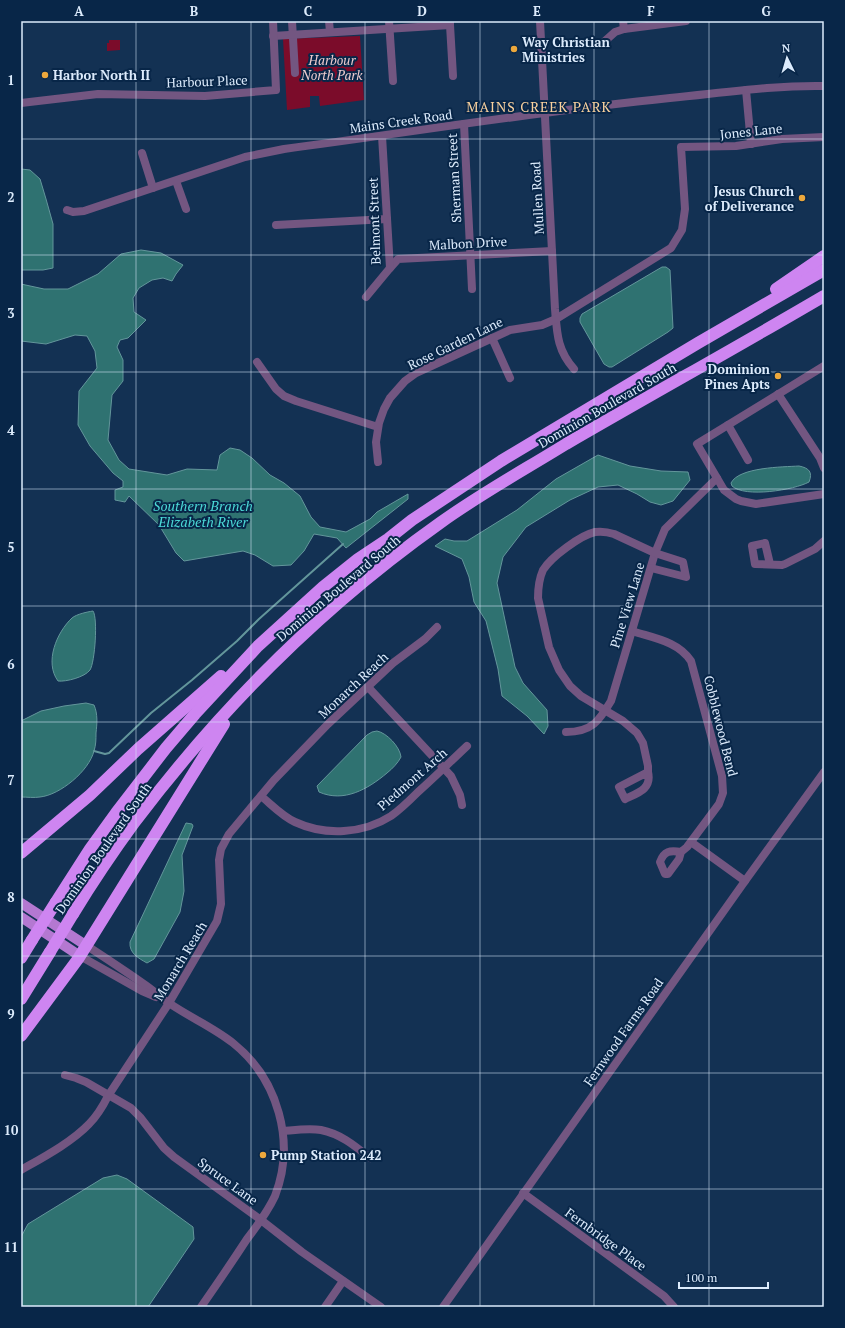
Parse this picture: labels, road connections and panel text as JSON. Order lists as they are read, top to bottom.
{
  "streets": {
    "highway": ["Dominion Boulevard South"],
    "street": [
      "Harbour Place",
      "Mains Creek Road",
      "Jones Lane",
      "Sherman Street",
      "Mullen Road",
      "Belmont Street",
      "Malbon Drive",
      "Rose Garden Lane",
      "Pine View Lane",
      "Monarch Reach",
      "Cobblewood Bend",
      "Piedmont Arch",
      "Fernwood Farms Road",
      "Spruce Lane",
      "Fernbridge Place"
    ]
  },
  "crossings": [
    ["Mains Creek Road", "Sherman Street"],
    ["Mains Creek Road", "Mullen Road"],
    ["Mains Creek Road", "Belmont Street"],
    ["Jones Lane", "Rose Garden Lane"],
    ["Sherman Street", "Malbon Drive"],
    ["Mullen Road", "Malbon Drive"],
    ["Mullen Road", "Rose Garden Lane"],
    ["Belmont Street", "Malbon Drive"],
    ["Pine View Lane", "Cobblewood Bend"],
    ["Monarch Reach", "Piedmont Arch"],
    ["Monarch Reach", "Spruce Lane"],
    ["Fernwood Farms Road", "Fernbridge Place"]
  ],
  "districts": ["MAINS CREEK PARK"],
  "water": ["Southern Branch Elizabeth River"],
  "parks": ["Harbour North Park"],
  "places": [
    "Way Christian Ministries",
    "Harbor North II",
    "Jesus Church of Deliverance",
    "Dominion Pines Apts",
    "Pump Station 242"
  ],
  "scale_bar": "100 m",
  "north": "top",
  "grid": {
    "columns": [
      "A",
      "B",
      "C",
      "D",
      "E",
      "F",
      "G"
    ],
    "rows": [
      "1",
      "2",
      "3",
      "4",
      "5",
      "6",
      "7",
      "8",
      "9",
      "10",
      "11"
    ]
  }
}
